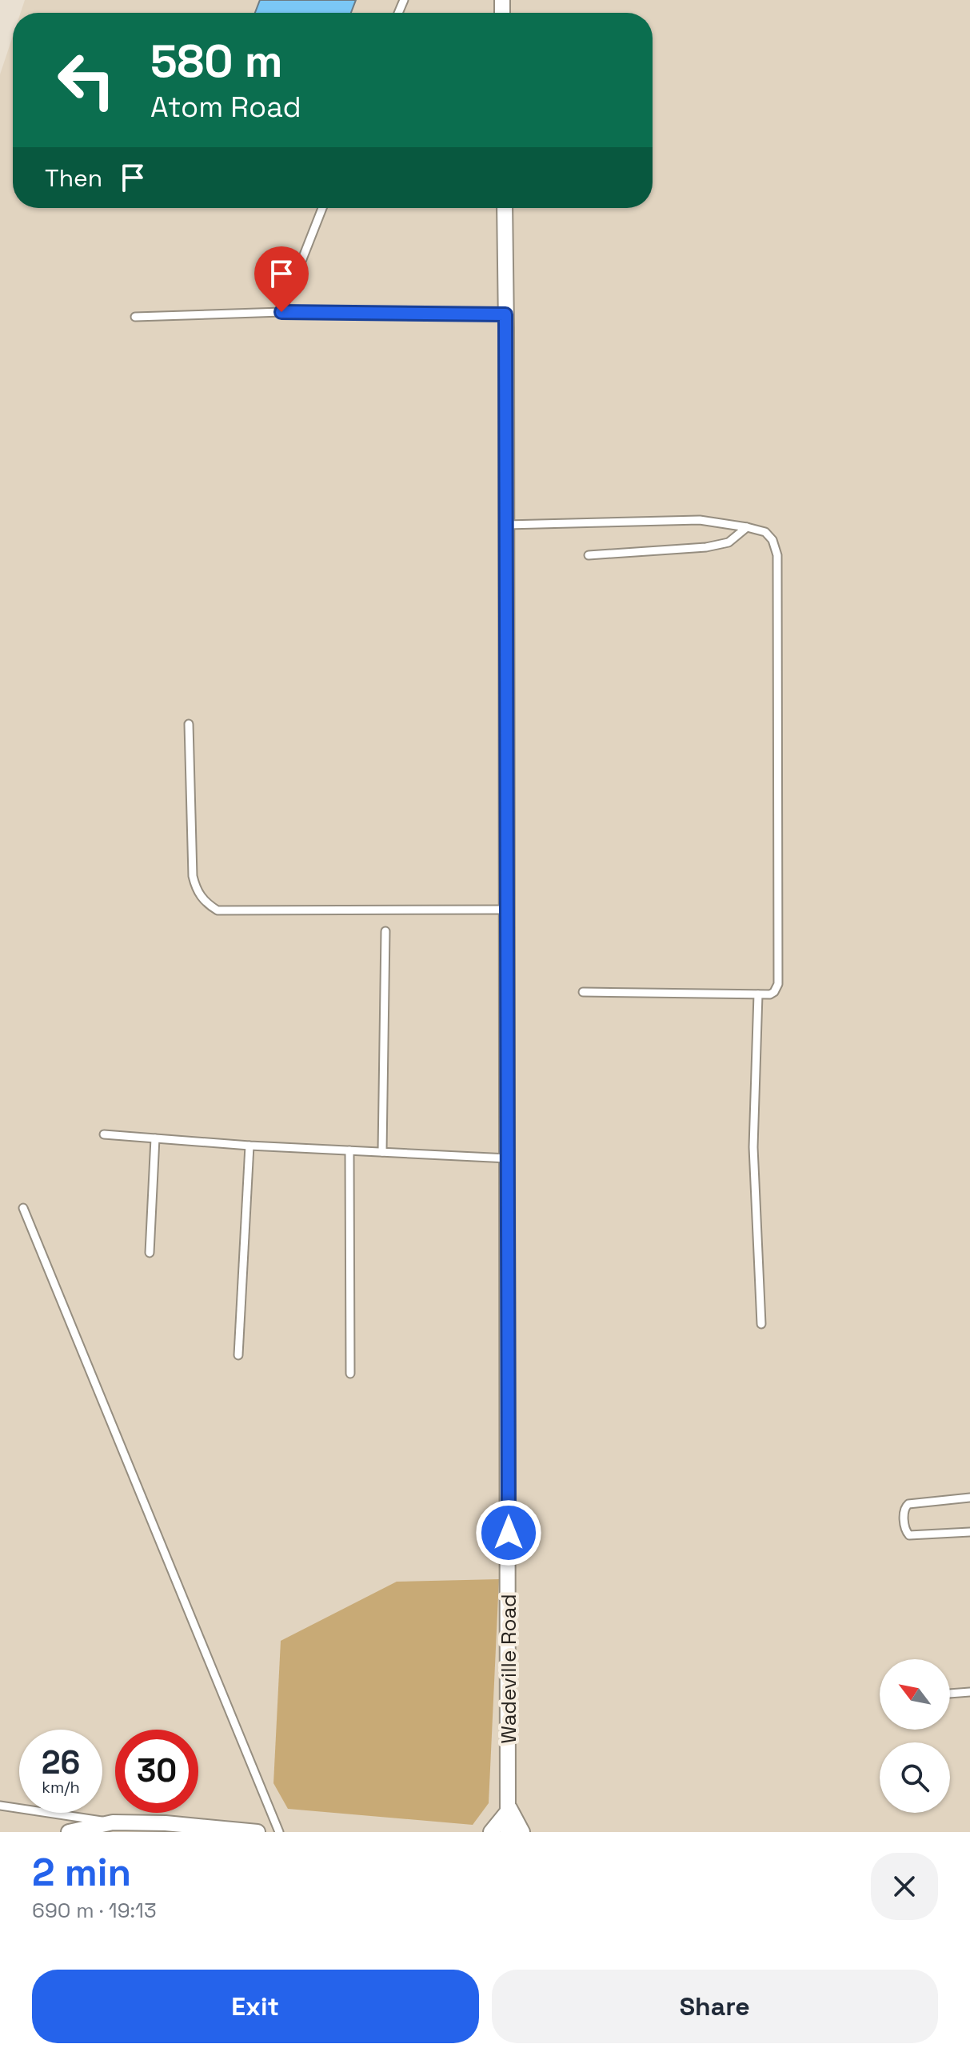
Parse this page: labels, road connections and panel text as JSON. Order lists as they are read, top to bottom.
{
  "streets": {
    "street": ["Wadeville Road"]
  },
  "north": "top left",
  "page": {
    "turn": ["580 m", "Atom Road"],
    "then": "Then",
    "speed": "26 km/h",
    "limit": "30",
    "heading": ["2 min", "690 m · 19:13"],
    "buttons": ["Exit", "Share"]
  }
}
